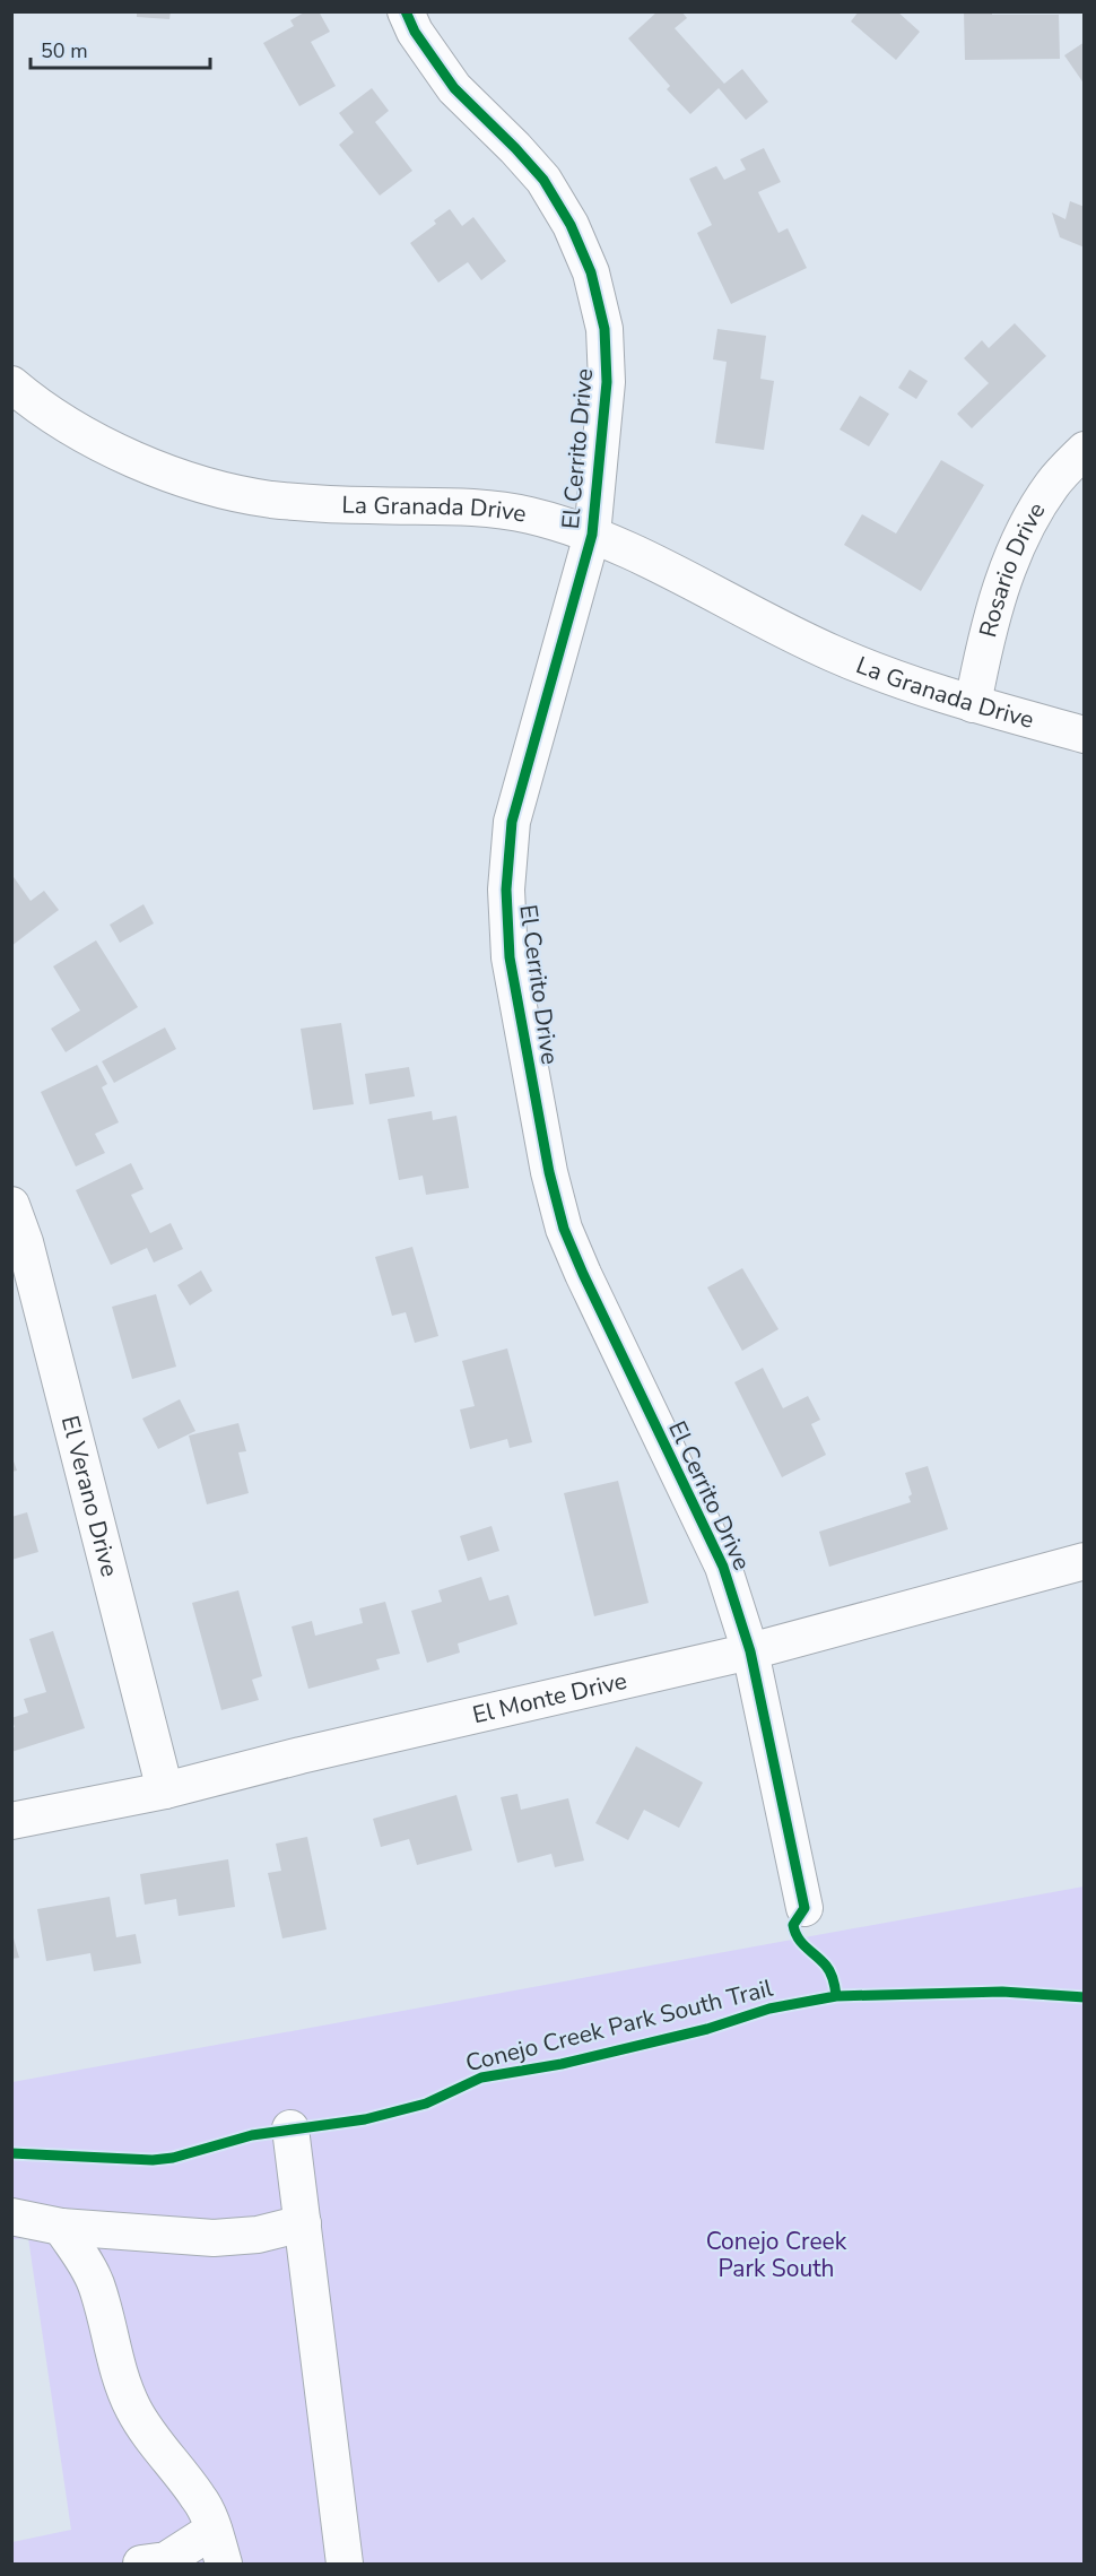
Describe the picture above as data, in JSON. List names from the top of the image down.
{
  "streets": {
    "street": [
      "El Cerrito Drive",
      "La Granada Drive",
      "Rosario Drive",
      "El Verano Drive",
      "El Monte Drive"
    ],
    "cycle path": ["Conejo Creek Park South Trail"]
  },
  "crossings": [
    ["El Cerrito Drive", "La Granada Drive"],
    ["El Cerrito Drive", "El Monte Drive"],
    ["La Granada Drive", "Rosario Drive"],
    ["El Verano Drive", "El Monte Drive"]
  ],
  "parks": ["Conejo Creek Park South"],
  "scale_bar": "50 m"
}
